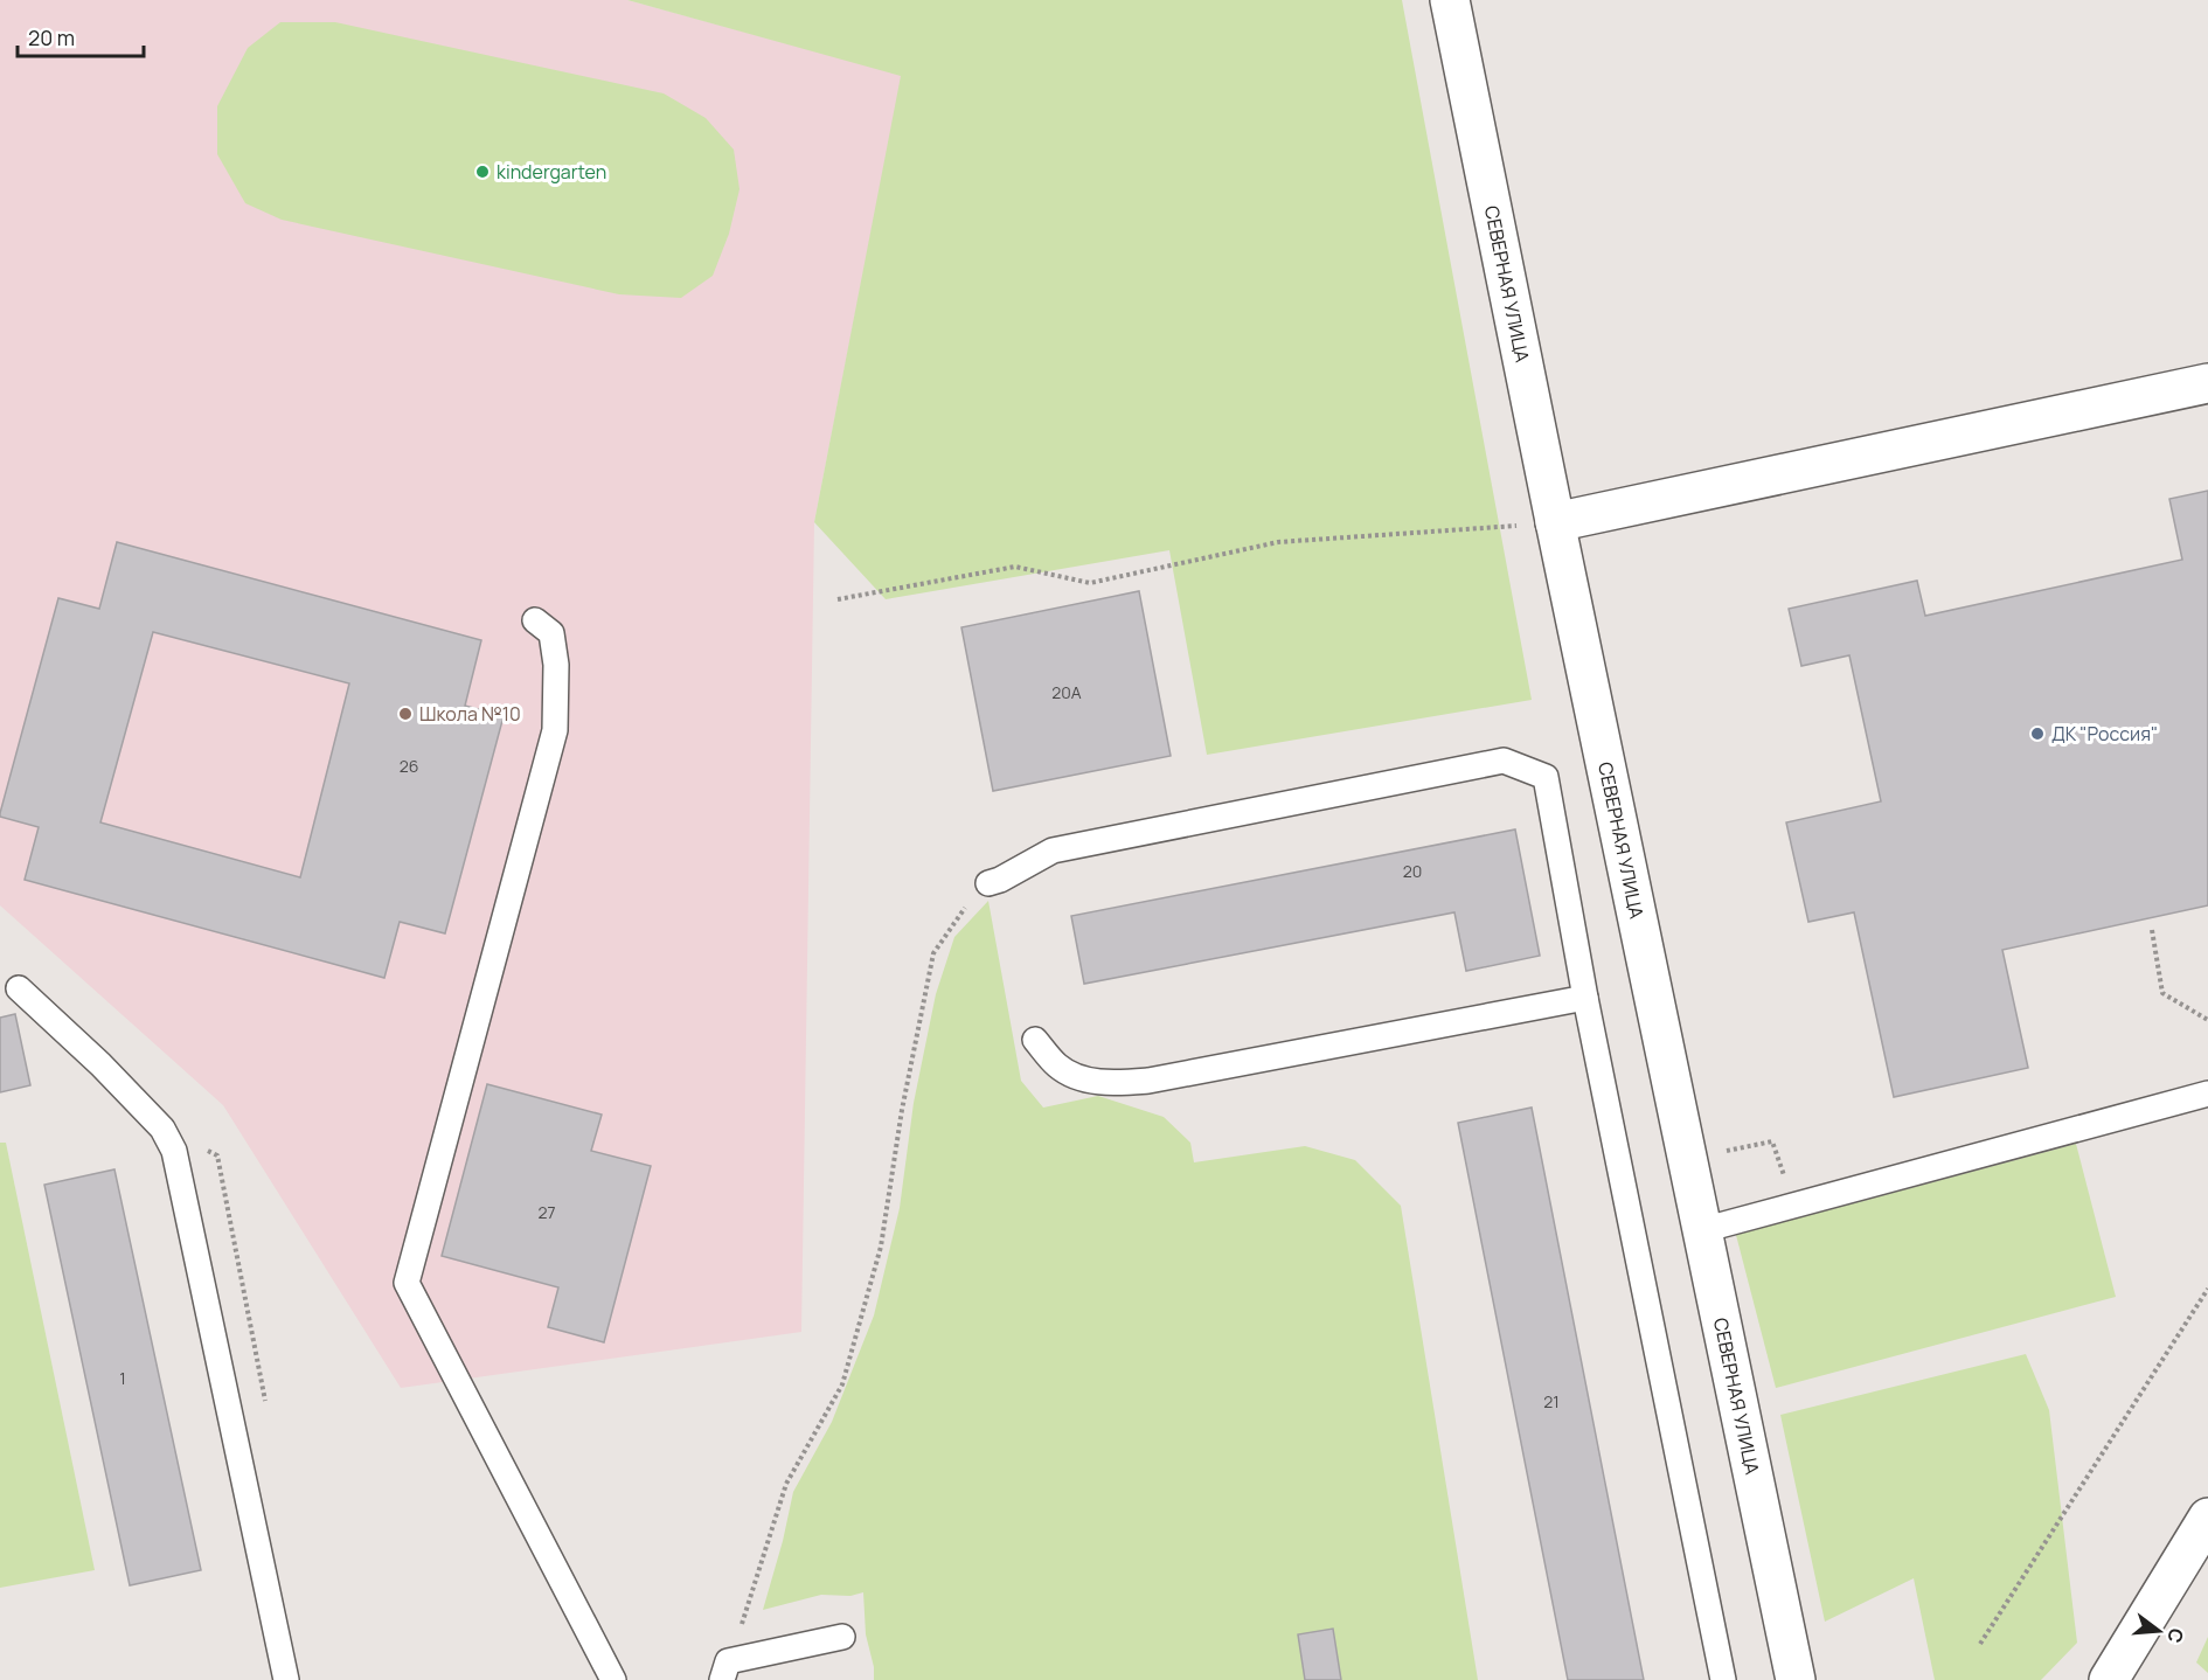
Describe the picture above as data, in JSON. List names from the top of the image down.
{
  "streets": {
    "street": ["СЕВЕРНАЯ УЛИЦА"]
  },
  "places": ["kindergarten", "Школа №10", "ДК \"Россия\""],
  "house_numbers": [
    "20А",
    "26",
    "20",
    "27",
    "1",
    "21"
  ],
  "scale_bar": "20 m",
  "north": "right"
}
